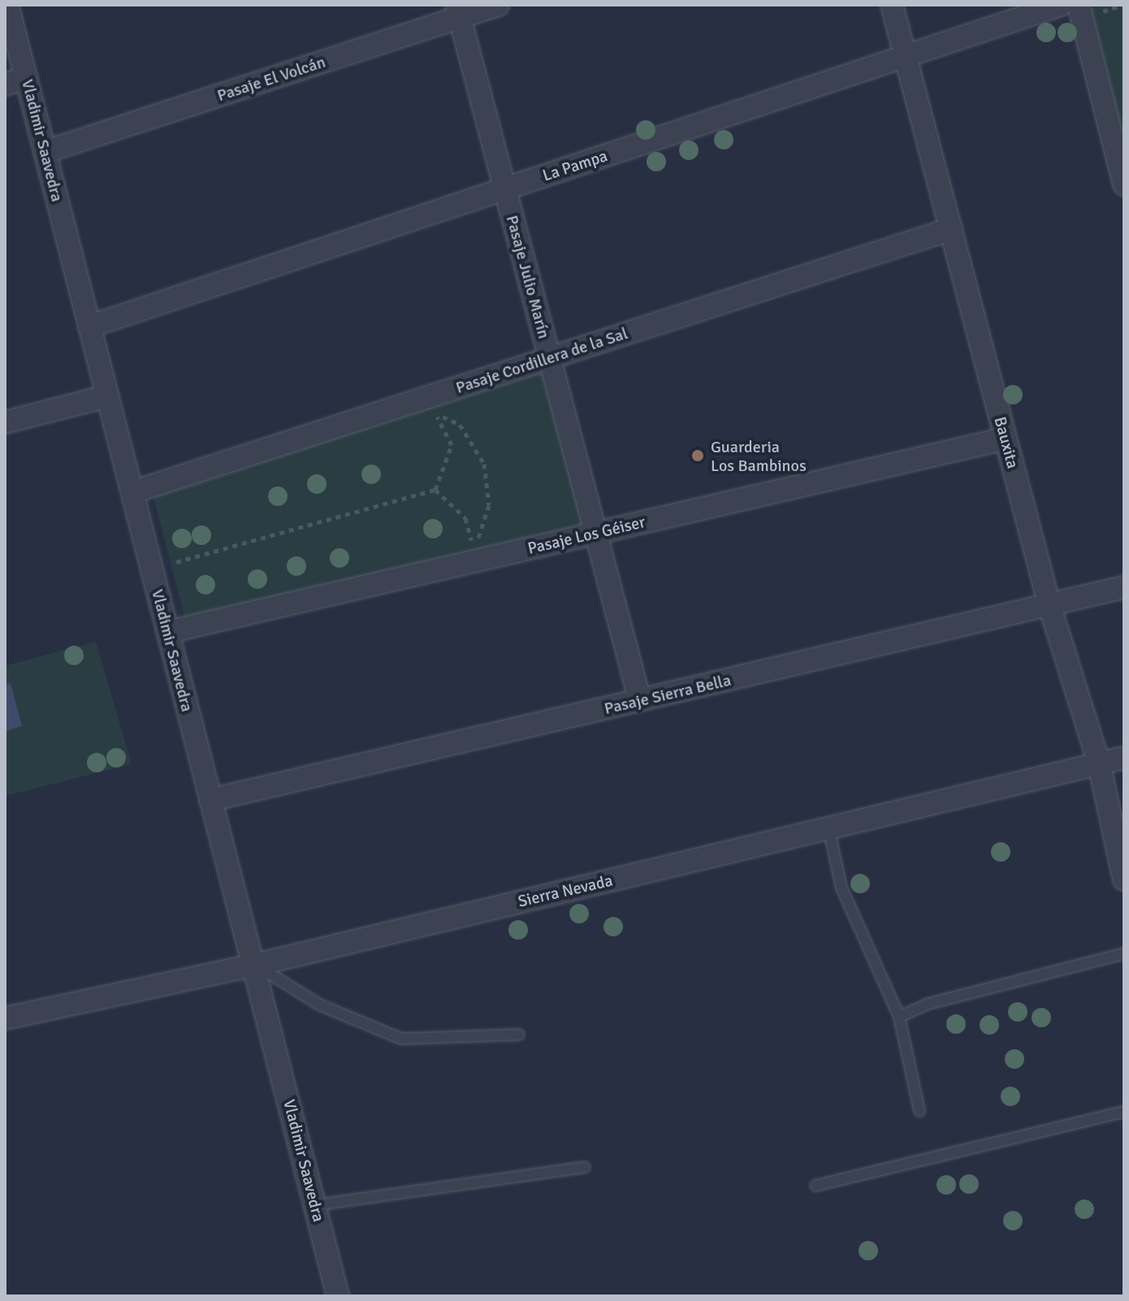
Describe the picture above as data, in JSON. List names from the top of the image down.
{
  "streets": {
    "street": [
      "Pasaje El Volcán",
      "Vladimir Saavedra",
      "La Pampa",
      "Pasaje Julio Marín",
      "Pasaje Cordillera de la Sal",
      "Bauxita",
      "Pasaje Los Géiser",
      "Pasaje Sierra Bella",
      "Sierra Nevada"
    ]
  },
  "crossings": [
    ["Pasaje El Volcán", "Vladimir Saavedra"],
    ["Pasaje El Volcán", "Pasaje Julio Marín"],
    ["Vladimir Saavedra", "La Pampa"],
    ["Vladimir Saavedra", "Pasaje Cordillera de la Sal"],
    ["Vladimir Saavedra", "Pasaje Los Géiser"],
    ["Vladimir Saavedra", "Pasaje Sierra Bella"],
    ["Vladimir Saavedra", "Sierra Nevada"],
    ["La Pampa", "Pasaje Julio Marín"],
    ["La Pampa", "Bauxita"],
    ["Pasaje Julio Marín", "Pasaje Cordillera de la Sal"],
    ["Pasaje Julio Marín", "Pasaje Los Géiser"],
    ["Pasaje Julio Marín", "Pasaje Sierra Bella"],
    ["Pasaje Cordillera de la Sal", "Bauxita"],
    ["Bauxita", "Pasaje Los Géiser"],
    ["Bauxita", "Pasaje Sierra Bella"],
    ["Bauxita", "Sierra Nevada"]
  ],
  "places": ["Guarderia Los Bambinos"]
}
